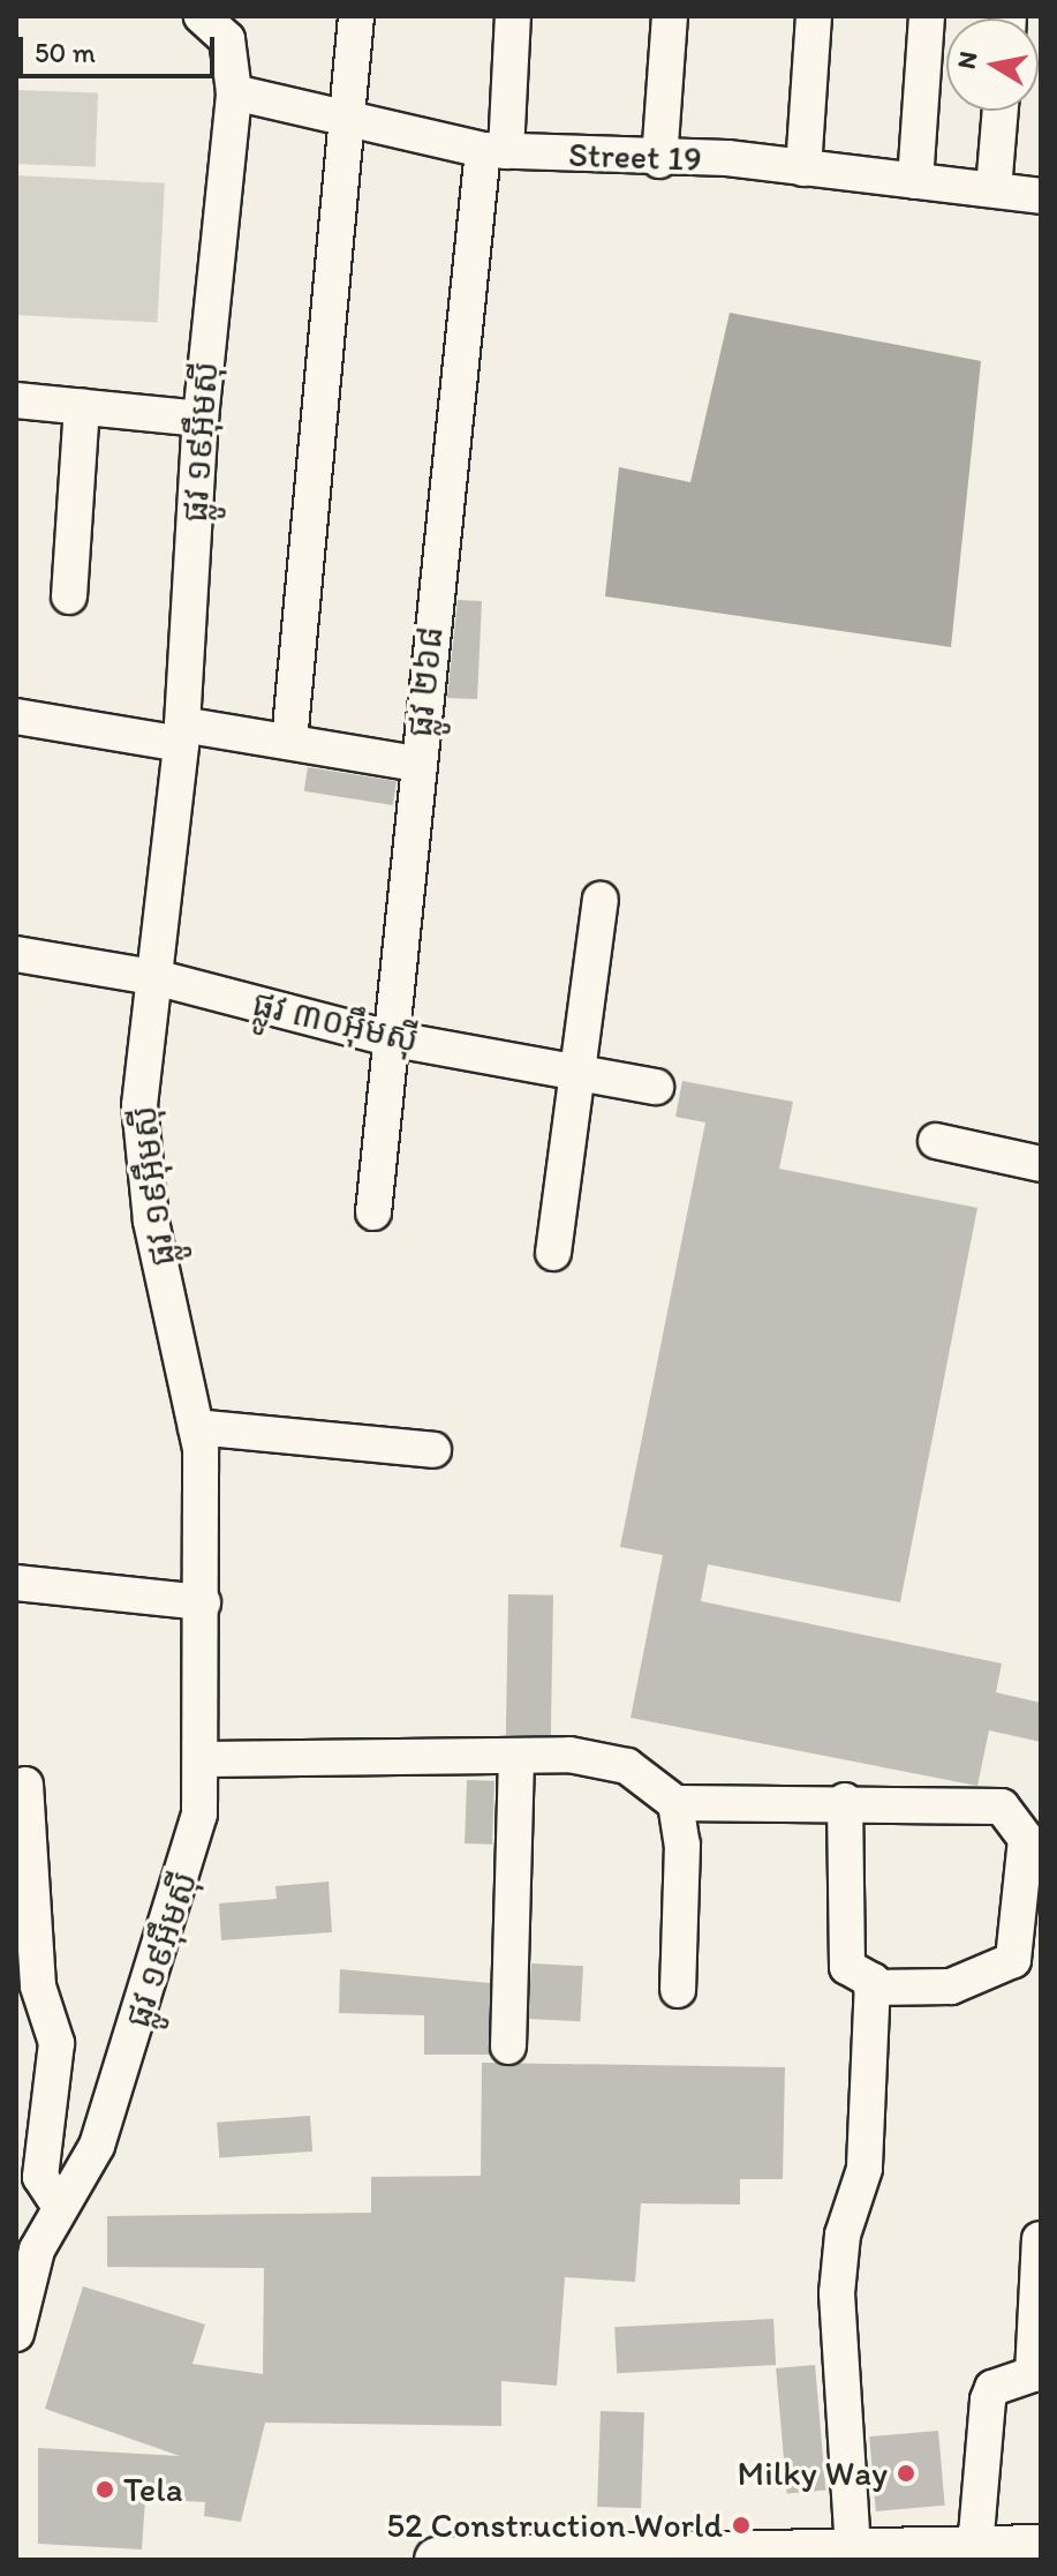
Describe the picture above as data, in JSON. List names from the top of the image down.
{
  "streets": {
    "street": [
      "Street 19",
      "ផ្លូវ ១៩អ៊ឹមស៊ី",
      "ផ្លូវ ២៦៨",
      "ផ្លូវ ៣០អ៊ឹមស៊ី"
    ]
  },
  "crossings": [
    ["Street 19", "ផ្លូវ ១៩អ៊ឹមស៊ី"],
    ["Street 19", "ផ្លូវ ២៦៨"],
    ["ផ្លូវ ១៩អ៊ឹមស៊ី", "ផ្លូវ ៣០អ៊ឹមស៊ី"],
    ["ផ្លូវ ២៦៨", "ផ្លូវ ៣០អ៊ឹមស៊ី"]
  ],
  "places": ["Milky Way", "Tela", "52 Construction World"],
  "scale_bar": "50 m",
  "north": "left"
}
